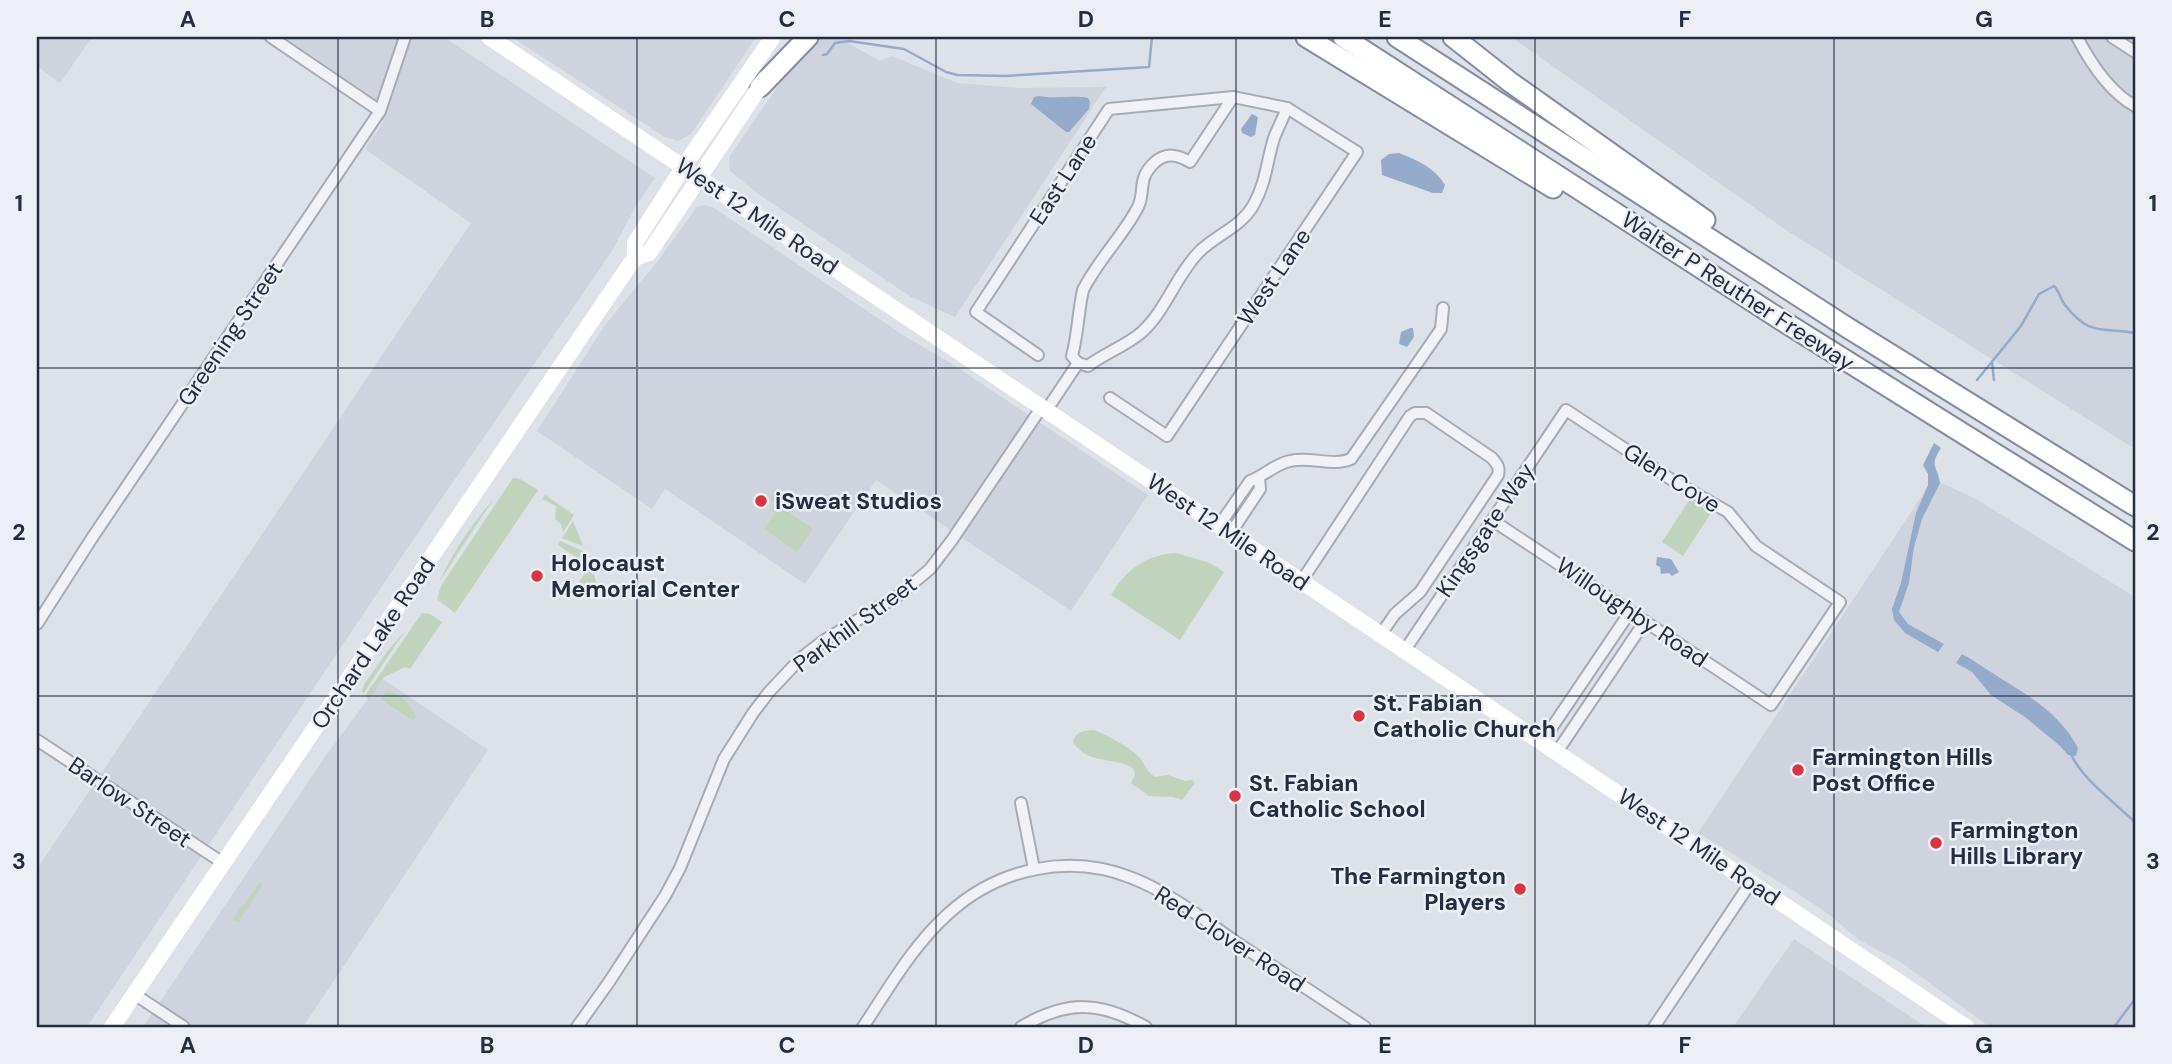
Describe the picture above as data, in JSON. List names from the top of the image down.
{
  "streets": {
    "highway": ["Walter P Reuther Freeway"],
    "main road": ["West 12 Mile Road", "Orchard Lake Road"],
    "street": [
      "East Lane",
      "West Lane",
      "Greening Street",
      "Glen Cove",
      "Kingsgate Way",
      "Willoughby Road",
      "Parkhill Street",
      "Barlow Street",
      "Red Clover Road"
    ]
  },
  "crossings": [
    ["East Lane", "West Lane"],
    ["West 12 Mile Road", "Kingsgate Way"],
    ["West 12 Mile Road", "Parkhill Street"],
    ["West 12 Mile Road", "Orchard Lake Road"],
    ["Glen Cove", "Kingsgate Way"],
    ["Glen Cove", "Willoughby Road"],
    ["Kingsgate Way", "Willoughby Road"],
    ["Orchard Lake Road", "Barlow Street"]
  ],
  "places": [
    "iSweat Studios",
    "Holocaust Memorial Center",
    "St. Fabian Catholic Church",
    "Farmington Hills Post Office",
    "St. Fabian Catholic School",
    "Farmington Hills Library",
    "The Farmington Players"
  ],
  "grid": {
    "columns": [
      "A",
      "B",
      "C",
      "D",
      "E",
      "F",
      "G"
    ],
    "rows": ["1", "2", "3"]
  }
}
